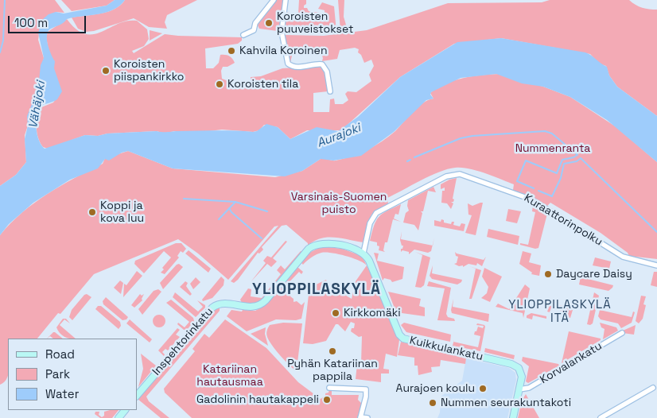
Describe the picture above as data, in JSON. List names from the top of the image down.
{
  "streets": {
    "street": [
      "Kuraattorinpolku",
      "Inspehtorinkatu",
      "Kuikkulankatu",
      "Korvalankatu"
    ]
  },
  "crossings": [
    ["Kuraattorinpolku", "Inspehtorinkatu"],
    ["Kuraattorinpolku", "Kuikkulankatu"],
    ["Inspehtorinkatu", "Kuikkulankatu"],
    ["Kuikkulankatu", "Korvalankatu"]
  ],
  "districts": ["YLIOPPILASKYLÄ", "YLIOPPILASKYLÄ ITÄ"],
  "water": ["Vähäjoki", "Aurajoki"],
  "parks": ["Nummenranta", "Varsinais-Suomen puisto", "Katariinan hautausmaa"],
  "places": [
    "Koroisten puuveistokset",
    "Kahvila Koroinen",
    "Koroisten piispankirkko",
    "Koroisten tila",
    "Koppi ja kova luu",
    "Daycare Daisy",
    "Kirkkomäki",
    "Pyhän Katariinan pappila",
    "Aurajoen koulu",
    "Gadolinin hautakappeli",
    "Nummen seurakuntakoti"
  ],
  "legend": ["Road", "Park", "Water"],
  "scale_bar": "100 m"
}
